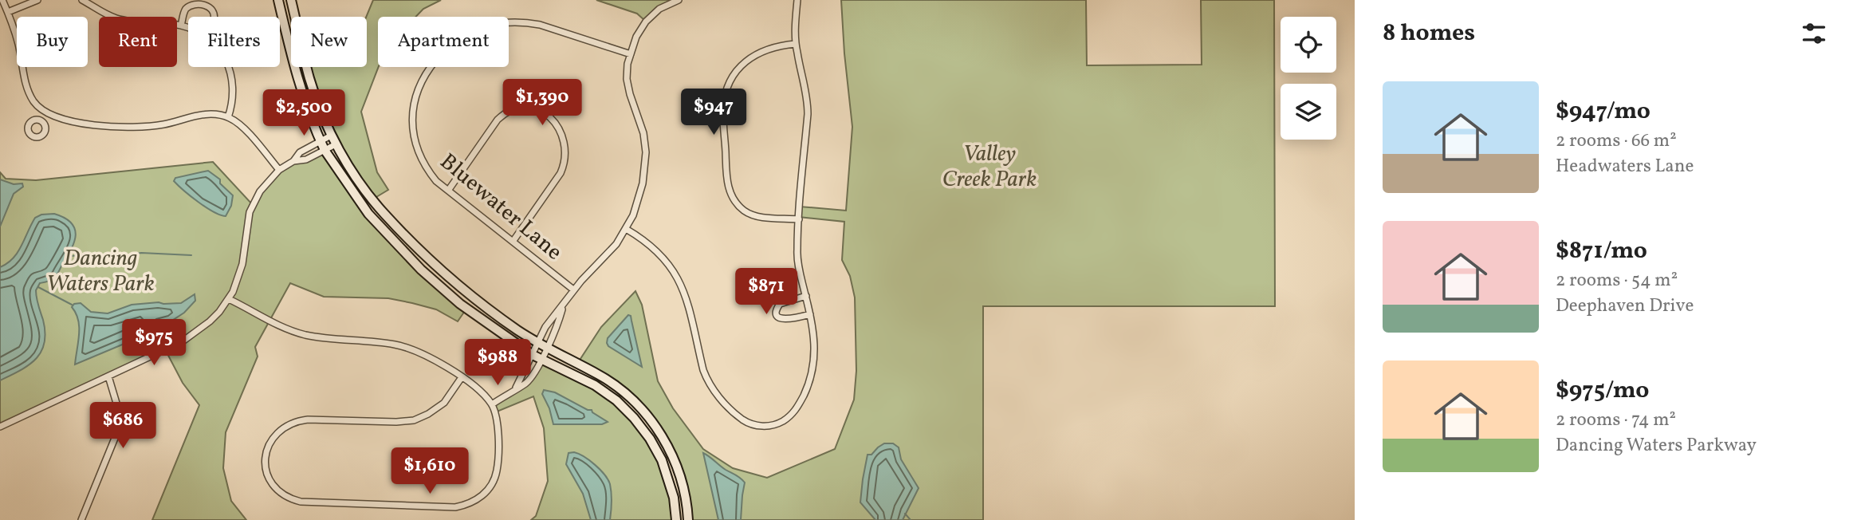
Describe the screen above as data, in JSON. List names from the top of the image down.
{
  "streets": {
    "street": ["Bluewater Lane"]
  },
  "parks": ["Valley Creek Park", "Dancing Waters Park"],
  "page": {
    "heading": "8 homes",
    "chip": [
      "Buy",
      "Rent",
      "Filters",
      "New",
      "Apartment"
    ],
    "list": [
      {
        "name": "$947/mo",
        "note": "2 rooms · 66 m² · Headwaters Lane"
      },
      {
        "name": "$871/mo",
        "note": "2 rooms · 54 m² · Deephaven Drive"
      },
      {
        "name": "$975/mo",
        "note": "2 rooms · 74 m² · Dancing Waters Parkway"
      }
    ],
    "price": [
      "$1,390",
      "$947",
      "$2,500",
      "$871",
      "$975",
      "$988",
      "$686",
      "$1,610"
    ]
  }
}
